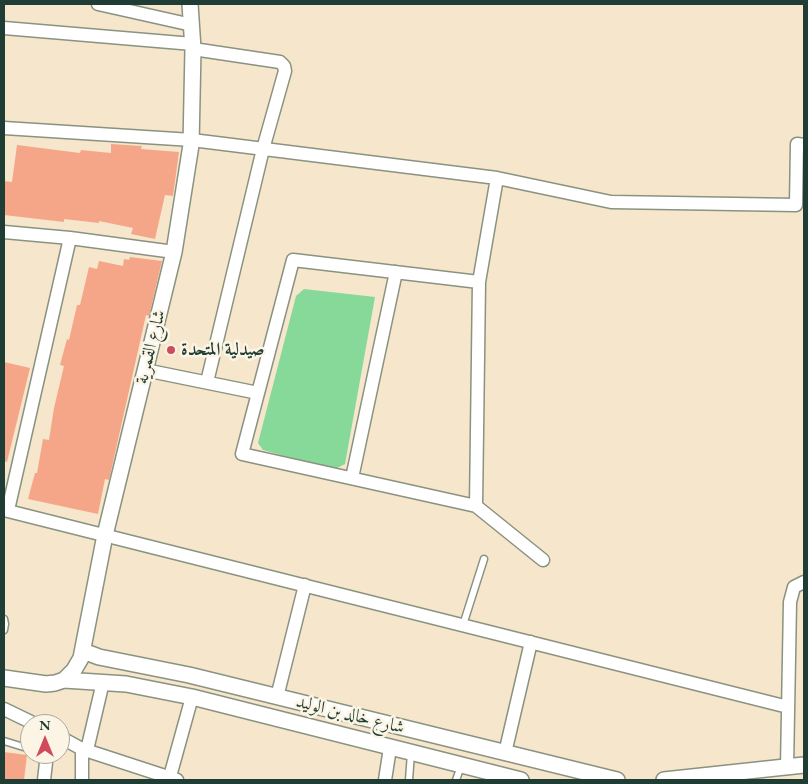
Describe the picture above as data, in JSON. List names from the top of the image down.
{
  "streets": {
    "street": ["شارع القمرية", "شارع خالد بن الوليد"]
  },
  "crossings": [
    ["شارع القمرية", "شارع خالد بن الوليد"]
  ],
  "places": ["صيدلية المتحدة"],
  "north": "top"
}
